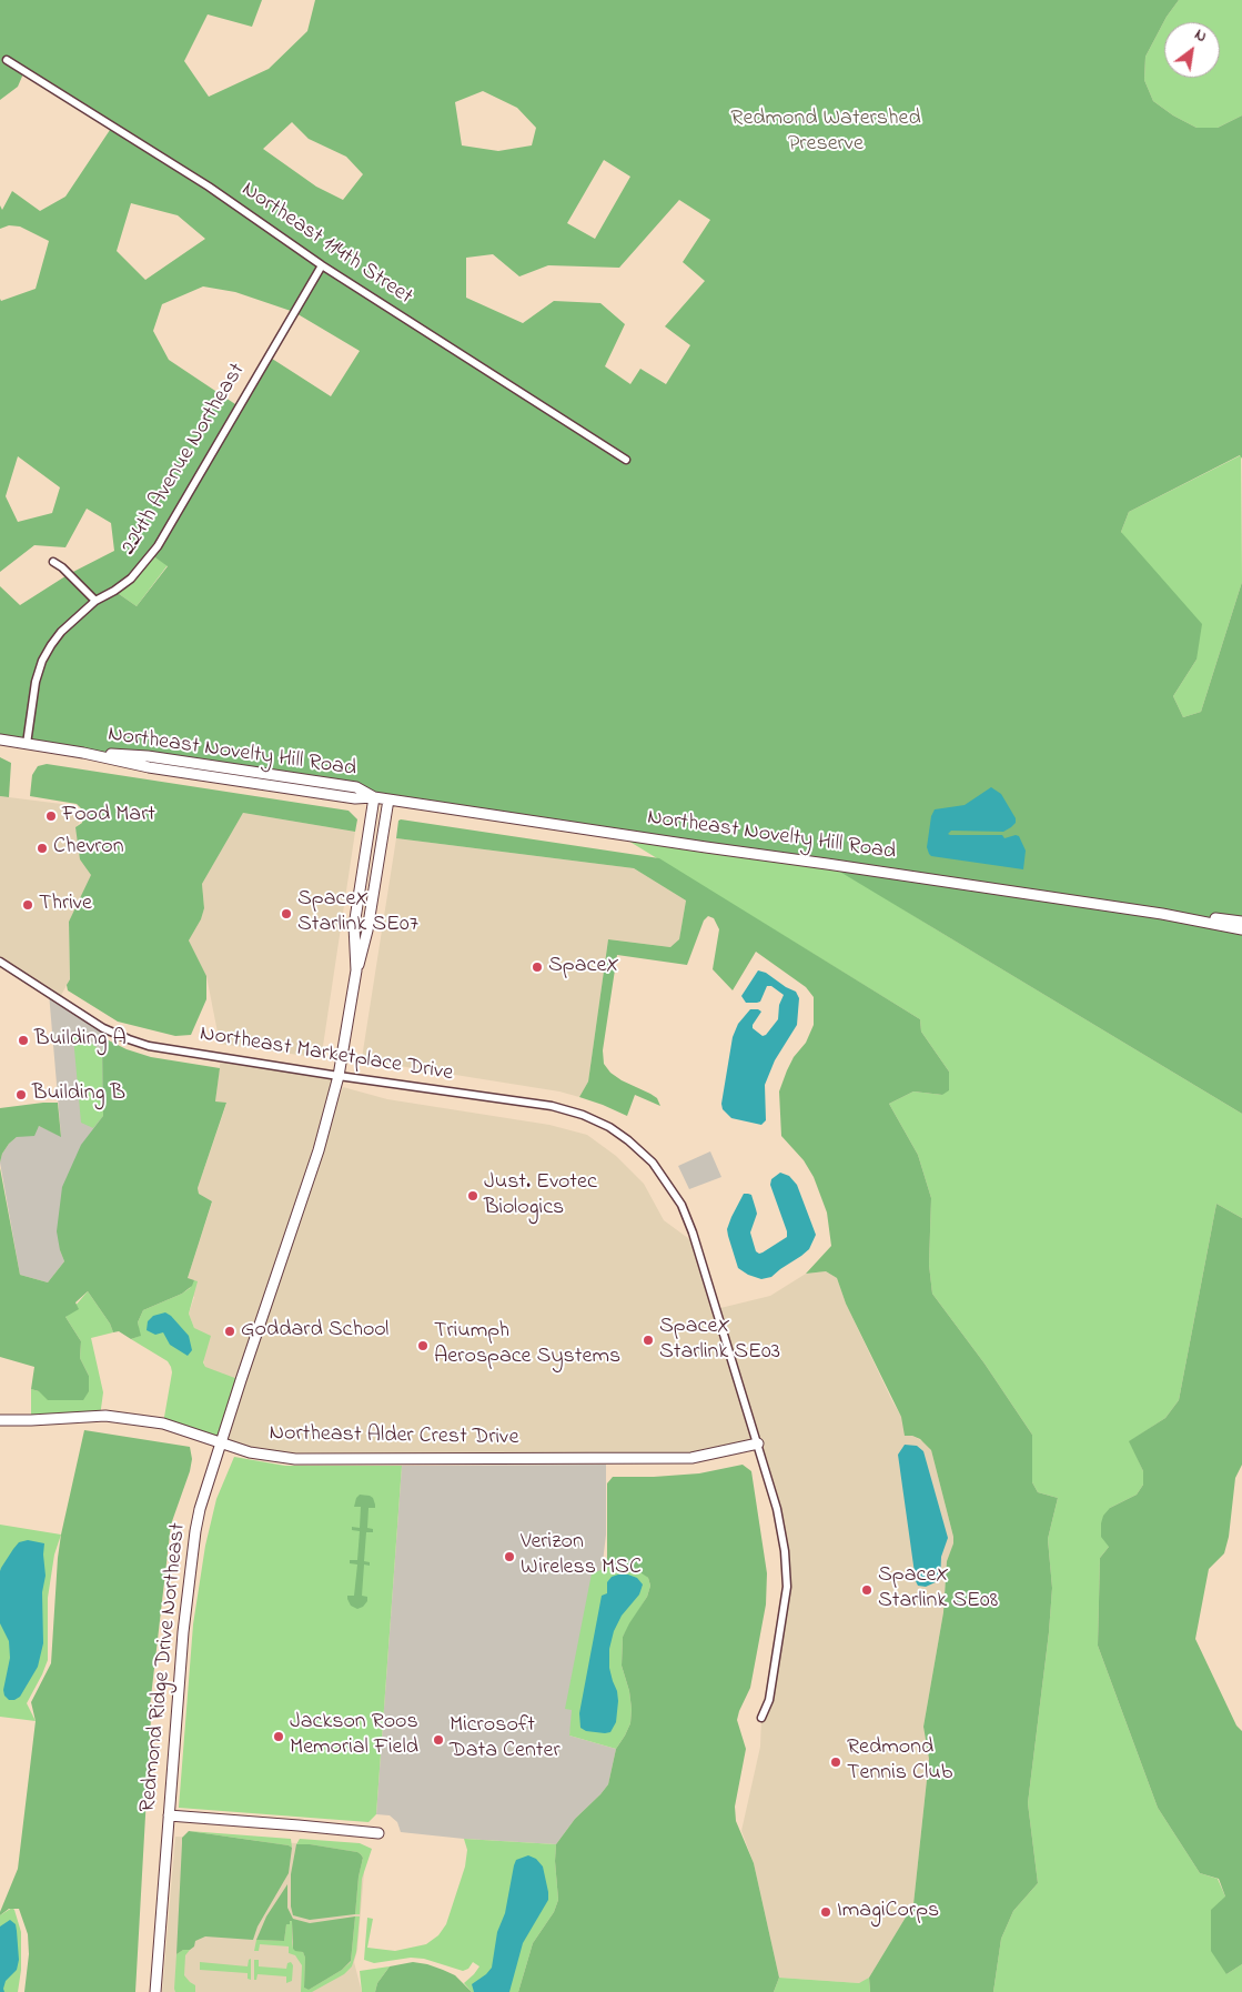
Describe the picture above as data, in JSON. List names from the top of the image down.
{
  "streets": {
    "street": [
      "Northeast 114th Street",
      "224th Avenue Northeast",
      "Northeast Novelty Hill Road",
      "Northeast Marketplace Drive",
      "Northeast Alder Crest Drive",
      "Redmond Ridge Drive Northeast"
    ]
  },
  "crossings": [
    ["Northeast 114th Street", "224th Avenue Northeast"],
    ["224th Avenue Northeast", "Northeast Novelty Hill Road"],
    ["Northeast Novelty Hill Road", "Redmond Ridge Drive Northeast"],
    ["Northeast Marketplace Drive", "Northeast Alder Crest Drive"],
    ["Northeast Marketplace Drive", "Redmond Ridge Drive Northeast"],
    ["Northeast Alder Crest Drive", "Redmond Ridge Drive Northeast"]
  ],
  "parks": ["Redmond Watershed Preserve"],
  "places": [
    "Food Mart",
    "Chevron",
    "Thrive",
    "SpaceX Starlink SE07",
    "SpaceX",
    "Building A",
    "Building B",
    "Just. Evotec Biologics",
    "Goddard School",
    "SpaceX Starlink SE03",
    "Triumph Aerospace Systems",
    "Verizon Wireless MSC",
    "SpaceX Starlink SE08",
    "Jackson Roos Memorial Field",
    "Microsoft Data Center",
    "Redmond Tennis Club",
    "ImagiCorps"
  ],
  "north": "top right"
}
